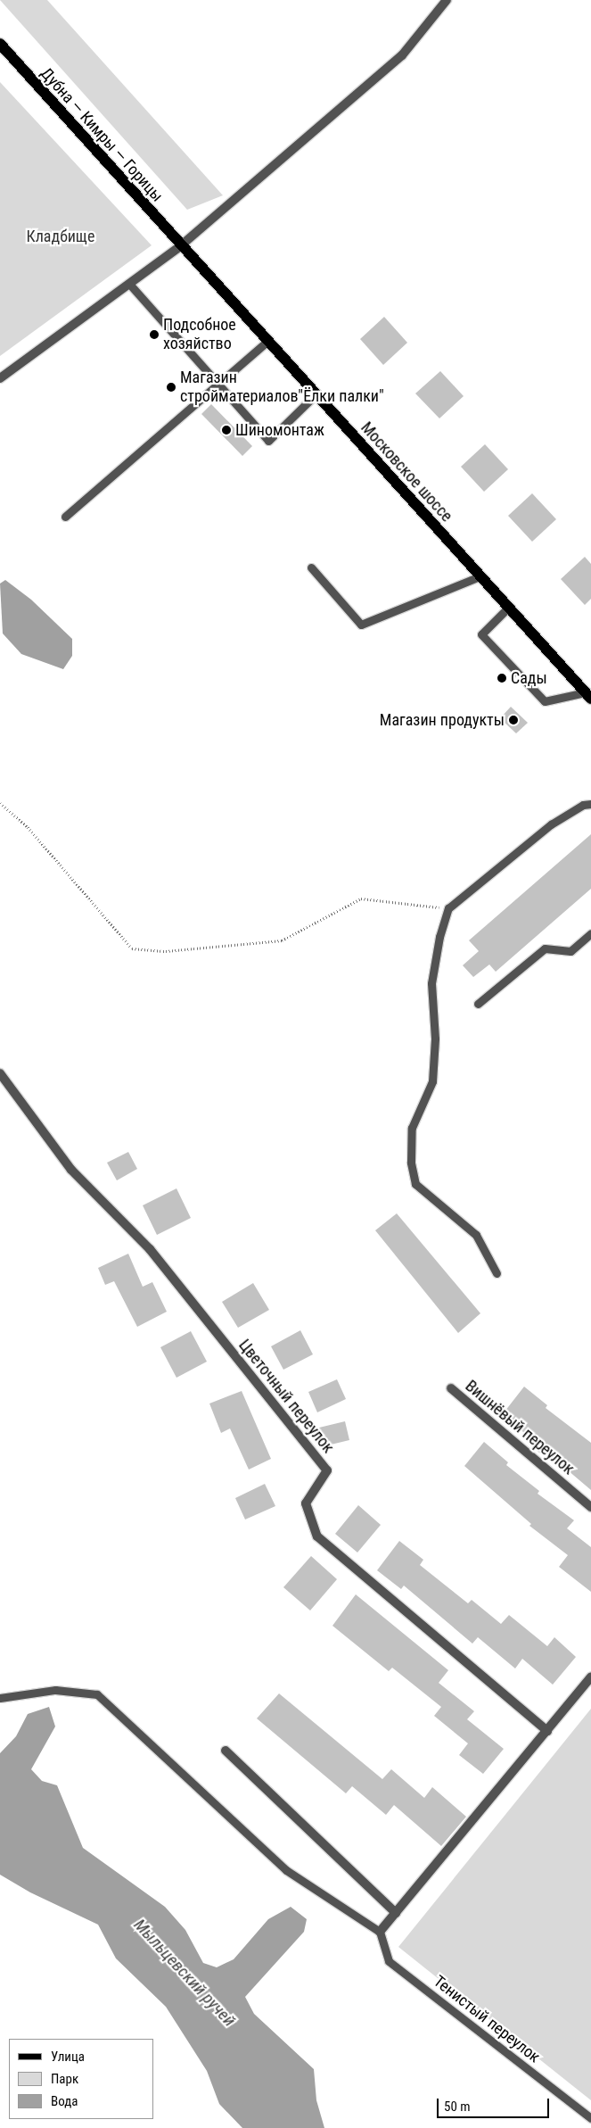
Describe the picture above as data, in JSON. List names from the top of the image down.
{
  "streets": {
    "main road": ["Дубна — Кимры — Горицы", "Московское шоссе"],
    "street": ["Цветочный переулок", "Вишнёвый переулок"],
    "lane": ["Тенистый переулок"]
  },
  "crossings": [
    ["Дубна — Кимры — Горицы", "Московское шоссе"]
  ],
  "water": ["Мыльцевский ручей"],
  "parks": ["Кладбище"],
  "places": [
    "Подсобное хозяйство",
    "Магазин стройматериалов\"Ёлки палки\"",
    "Шиномонтаж",
    "Сады",
    "Магазин продукты"
  ],
  "legend": ["Улица", "Парк", "Вода"],
  "scale_bar": "50 m"
}
